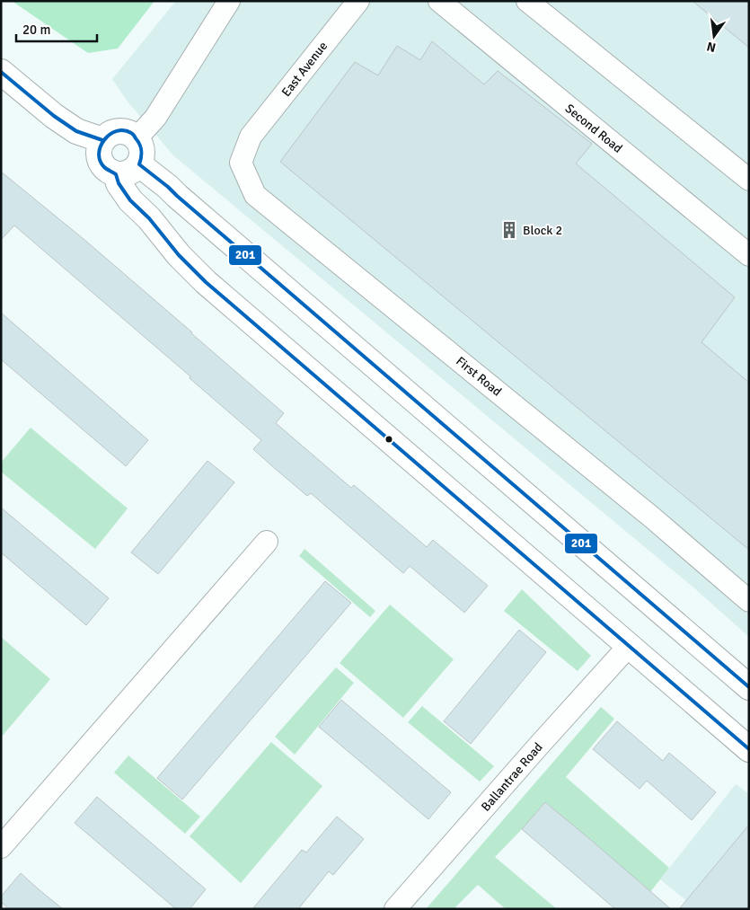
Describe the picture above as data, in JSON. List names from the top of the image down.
{
  "streets": {
    "street": [
      "East Avenue",
      "Second Road",
      "First Road",
      "Ballantrae Road"
    ]
  },
  "crossings": [
    ["East Avenue", "First Road"]
  ],
  "places": {
    "building": ["Block 2"]
  },
  "lines": ["transit line 201"],
  "scale_bar": "20 m",
  "north": "bottom"
}
